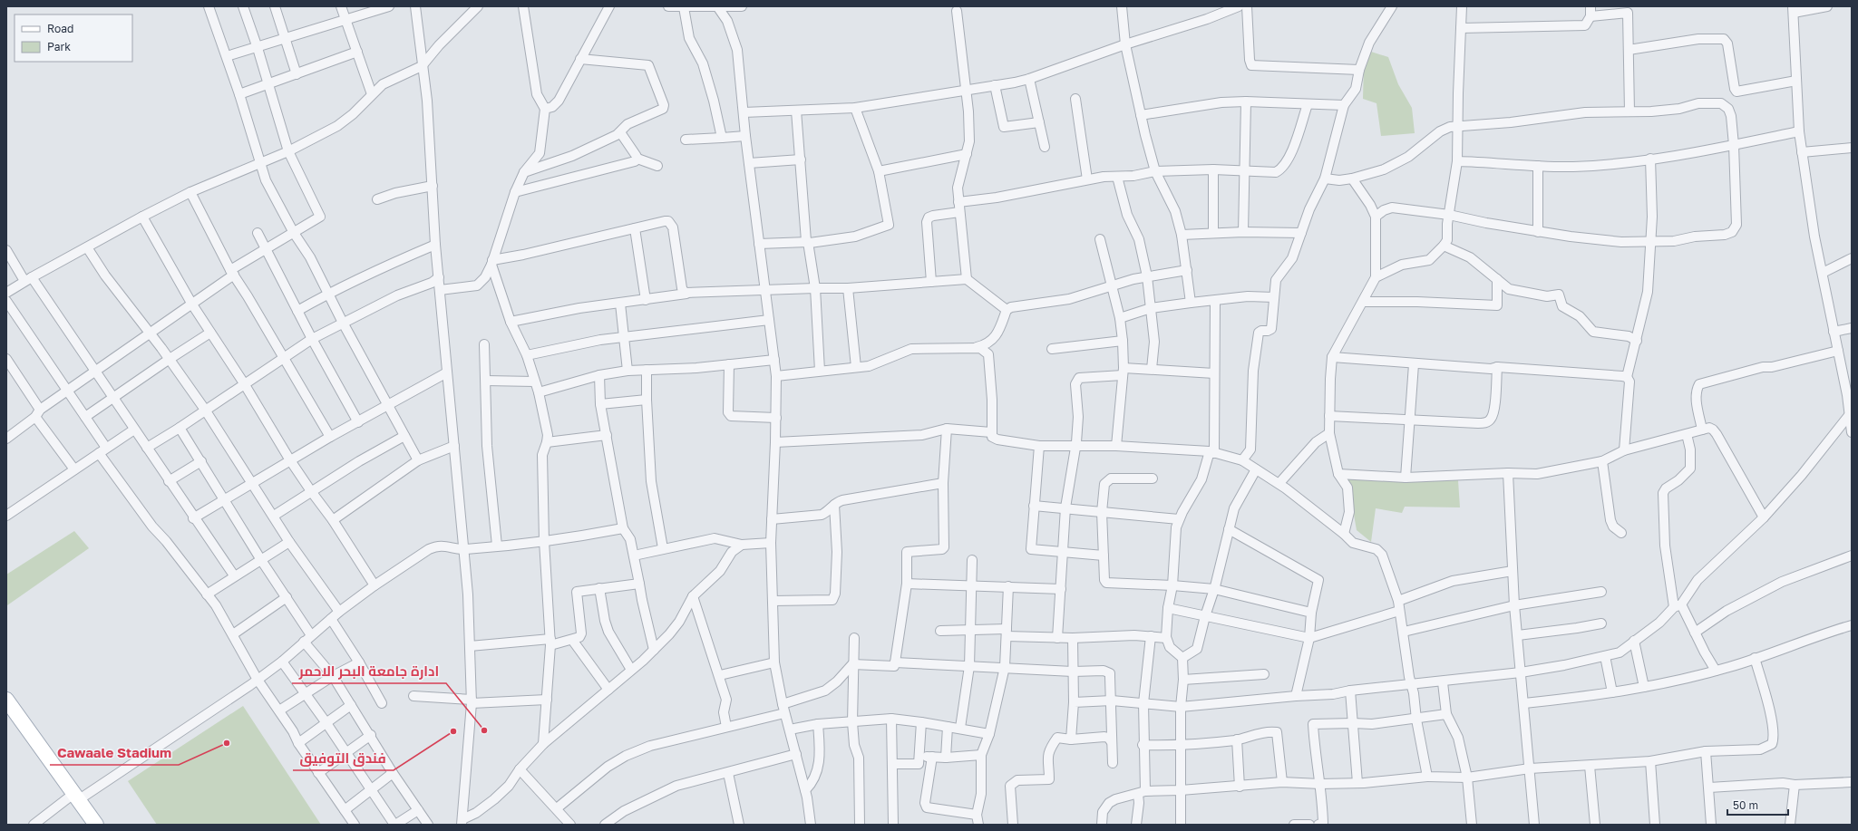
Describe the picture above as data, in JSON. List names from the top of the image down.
{
  "places": ["ادارة جامعة البحر الاحمر", "فندق التوفيق", "Cawaale Stadium"],
  "legend": ["Road", "Park"],
  "scale_bar": "50 m"
}
